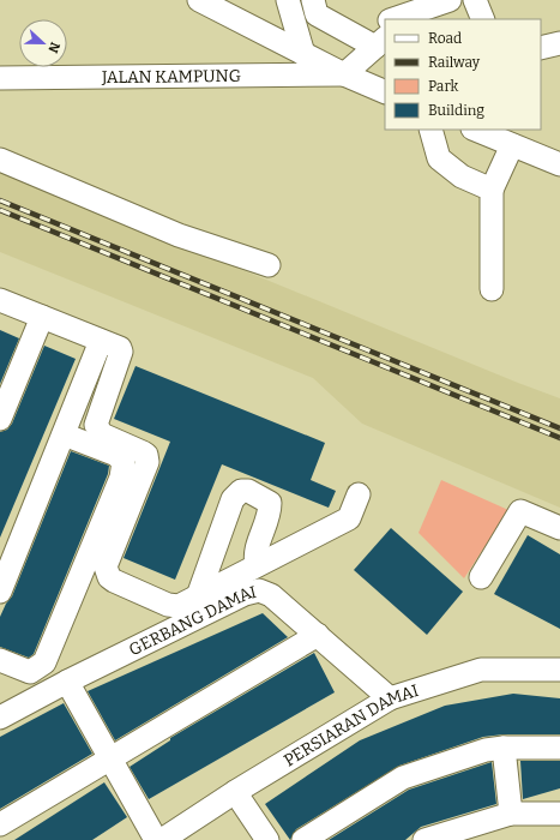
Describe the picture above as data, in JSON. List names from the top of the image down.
{
  "streets": {
    "street": ["JALAN KAMPUNG", "GERBANG DAMAI", "PERSIARAN DAMAI"]
  },
  "crossings": [
    ["GERBANG DAMAI", "PERSIARAN DAMAI"]
  ],
  "legend": [
    "Road",
    "Railway",
    "Park",
    "Building"
  ],
  "north": "right"
}
